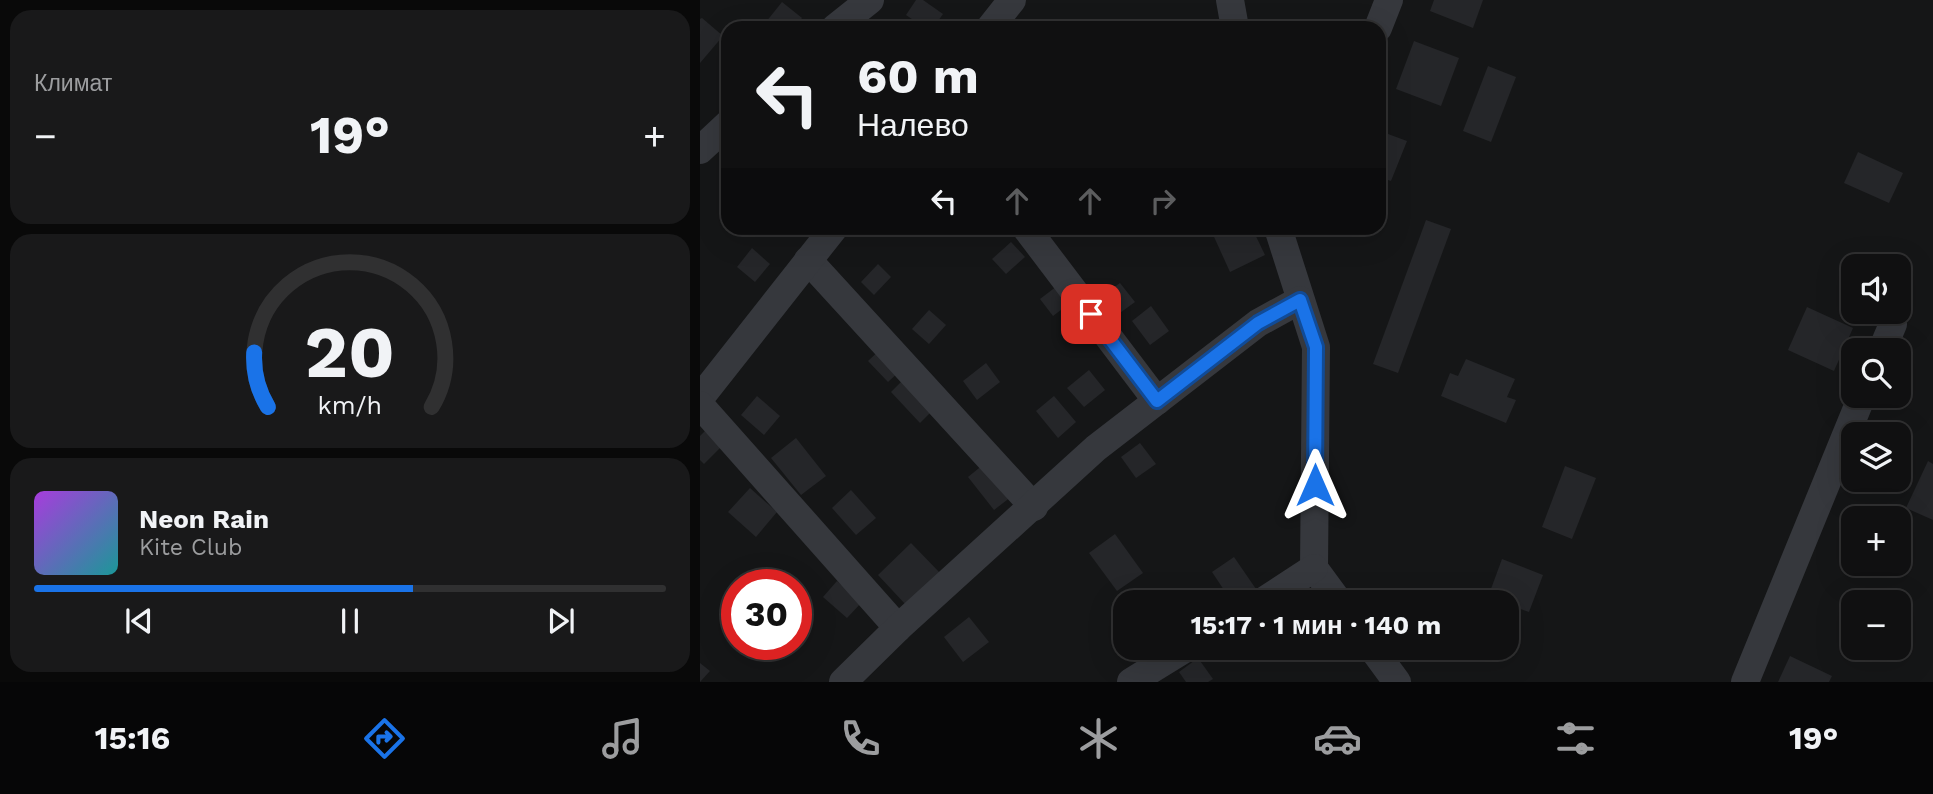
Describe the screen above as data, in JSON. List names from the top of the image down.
{
  "page": {
    "tile": "Климат",
    "turn": ["60 m", "Налево"],
    "heat": ["−", "19°", "+"],
    "map_buttons": ["+", "−"],
    "song": ["Neon Rain", "Kite Club"],
    "limit": "30",
    "trip": "15:17 · 1 мин · 140 m",
    "tabs": ["15:16", "19°"],
    "gauge": ["20", "km/h"]
  }
}
